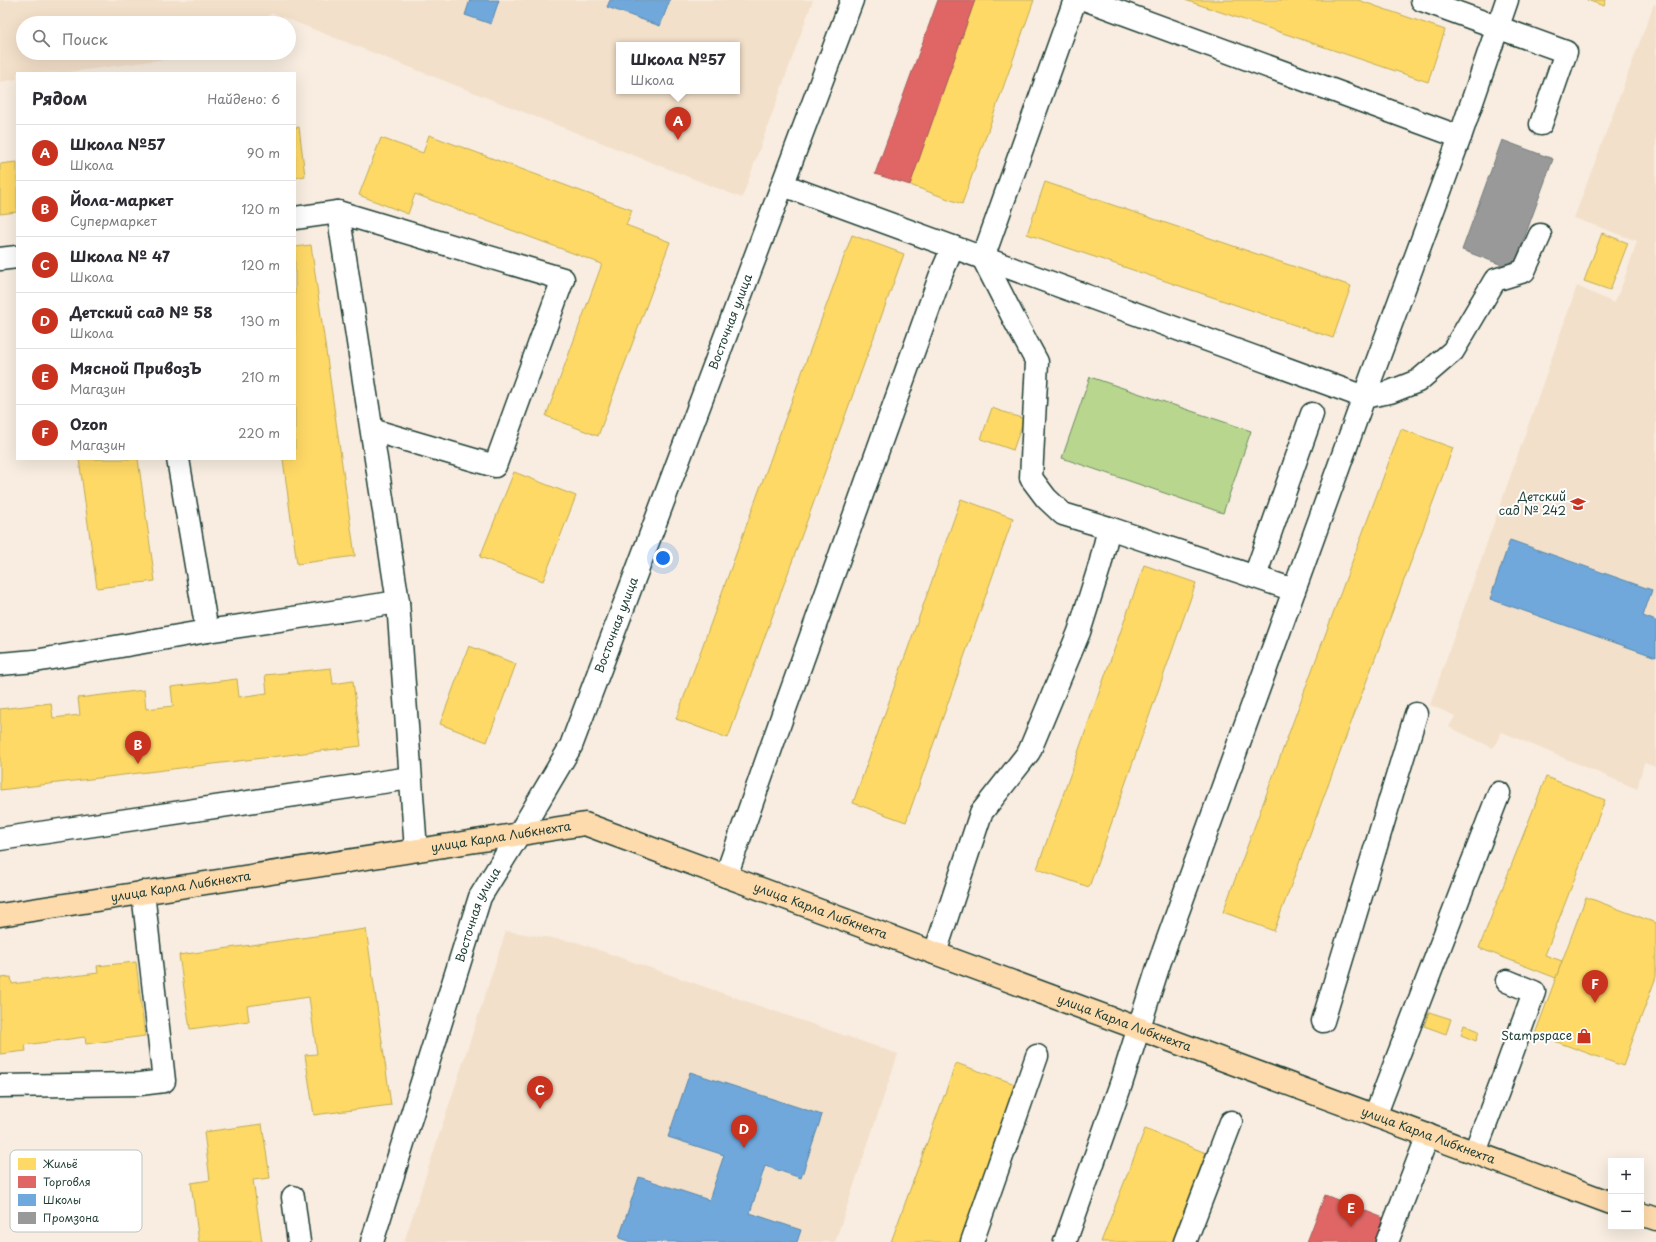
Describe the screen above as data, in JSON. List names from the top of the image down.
{
  "streets": {
    "main road": ["улица Карла Либкнехта"],
    "street": ["Восточная улица"]
  },
  "crossings": [
    ["Восточная улица", "улица Карла Либкнехта"]
  ],
  "places": {
    "school or university": ["Детский сад № 242"],
    "shop": ["Stampspace"]
  },
  "legend": [
    "Жильё",
    "Торговля",
    "Школы",
    "Промзона"
  ],
  "page": {
    "search": "Поиск",
    "popup": ["Школа №57", "Школа"],
    "heading": ["Рядом", "Найдено: 6"],
    "pins": [
      "A",
      "B",
      "F",
      "C",
      "D",
      "E"
    ],
    "list": [
      {
        "mark": "A",
        "name": "Школа №57",
        "note": "Школа",
        "value": "90 m"
      },
      {
        "mark": "B",
        "name": "Йола-маркет",
        "note": "Супермаркет",
        "value": "120 m"
      },
      {
        "mark": "C",
        "name": "Школа № 47",
        "note": "Школа",
        "value": "120 m"
      },
      {
        "mark": "D",
        "name": "Детский сад № 58",
        "note": "Школа",
        "value": "130 m"
      },
      {
        "mark": "E",
        "name": "Мясной ПривозЪ",
        "note": "Магазин",
        "value": "210 m"
      },
      {
        "mark": "F",
        "name": "Ozon",
        "note": "Магазин",
        "value": "220 m"
      }
    ],
    "map_buttons": ["+", "−"]
  }
}
